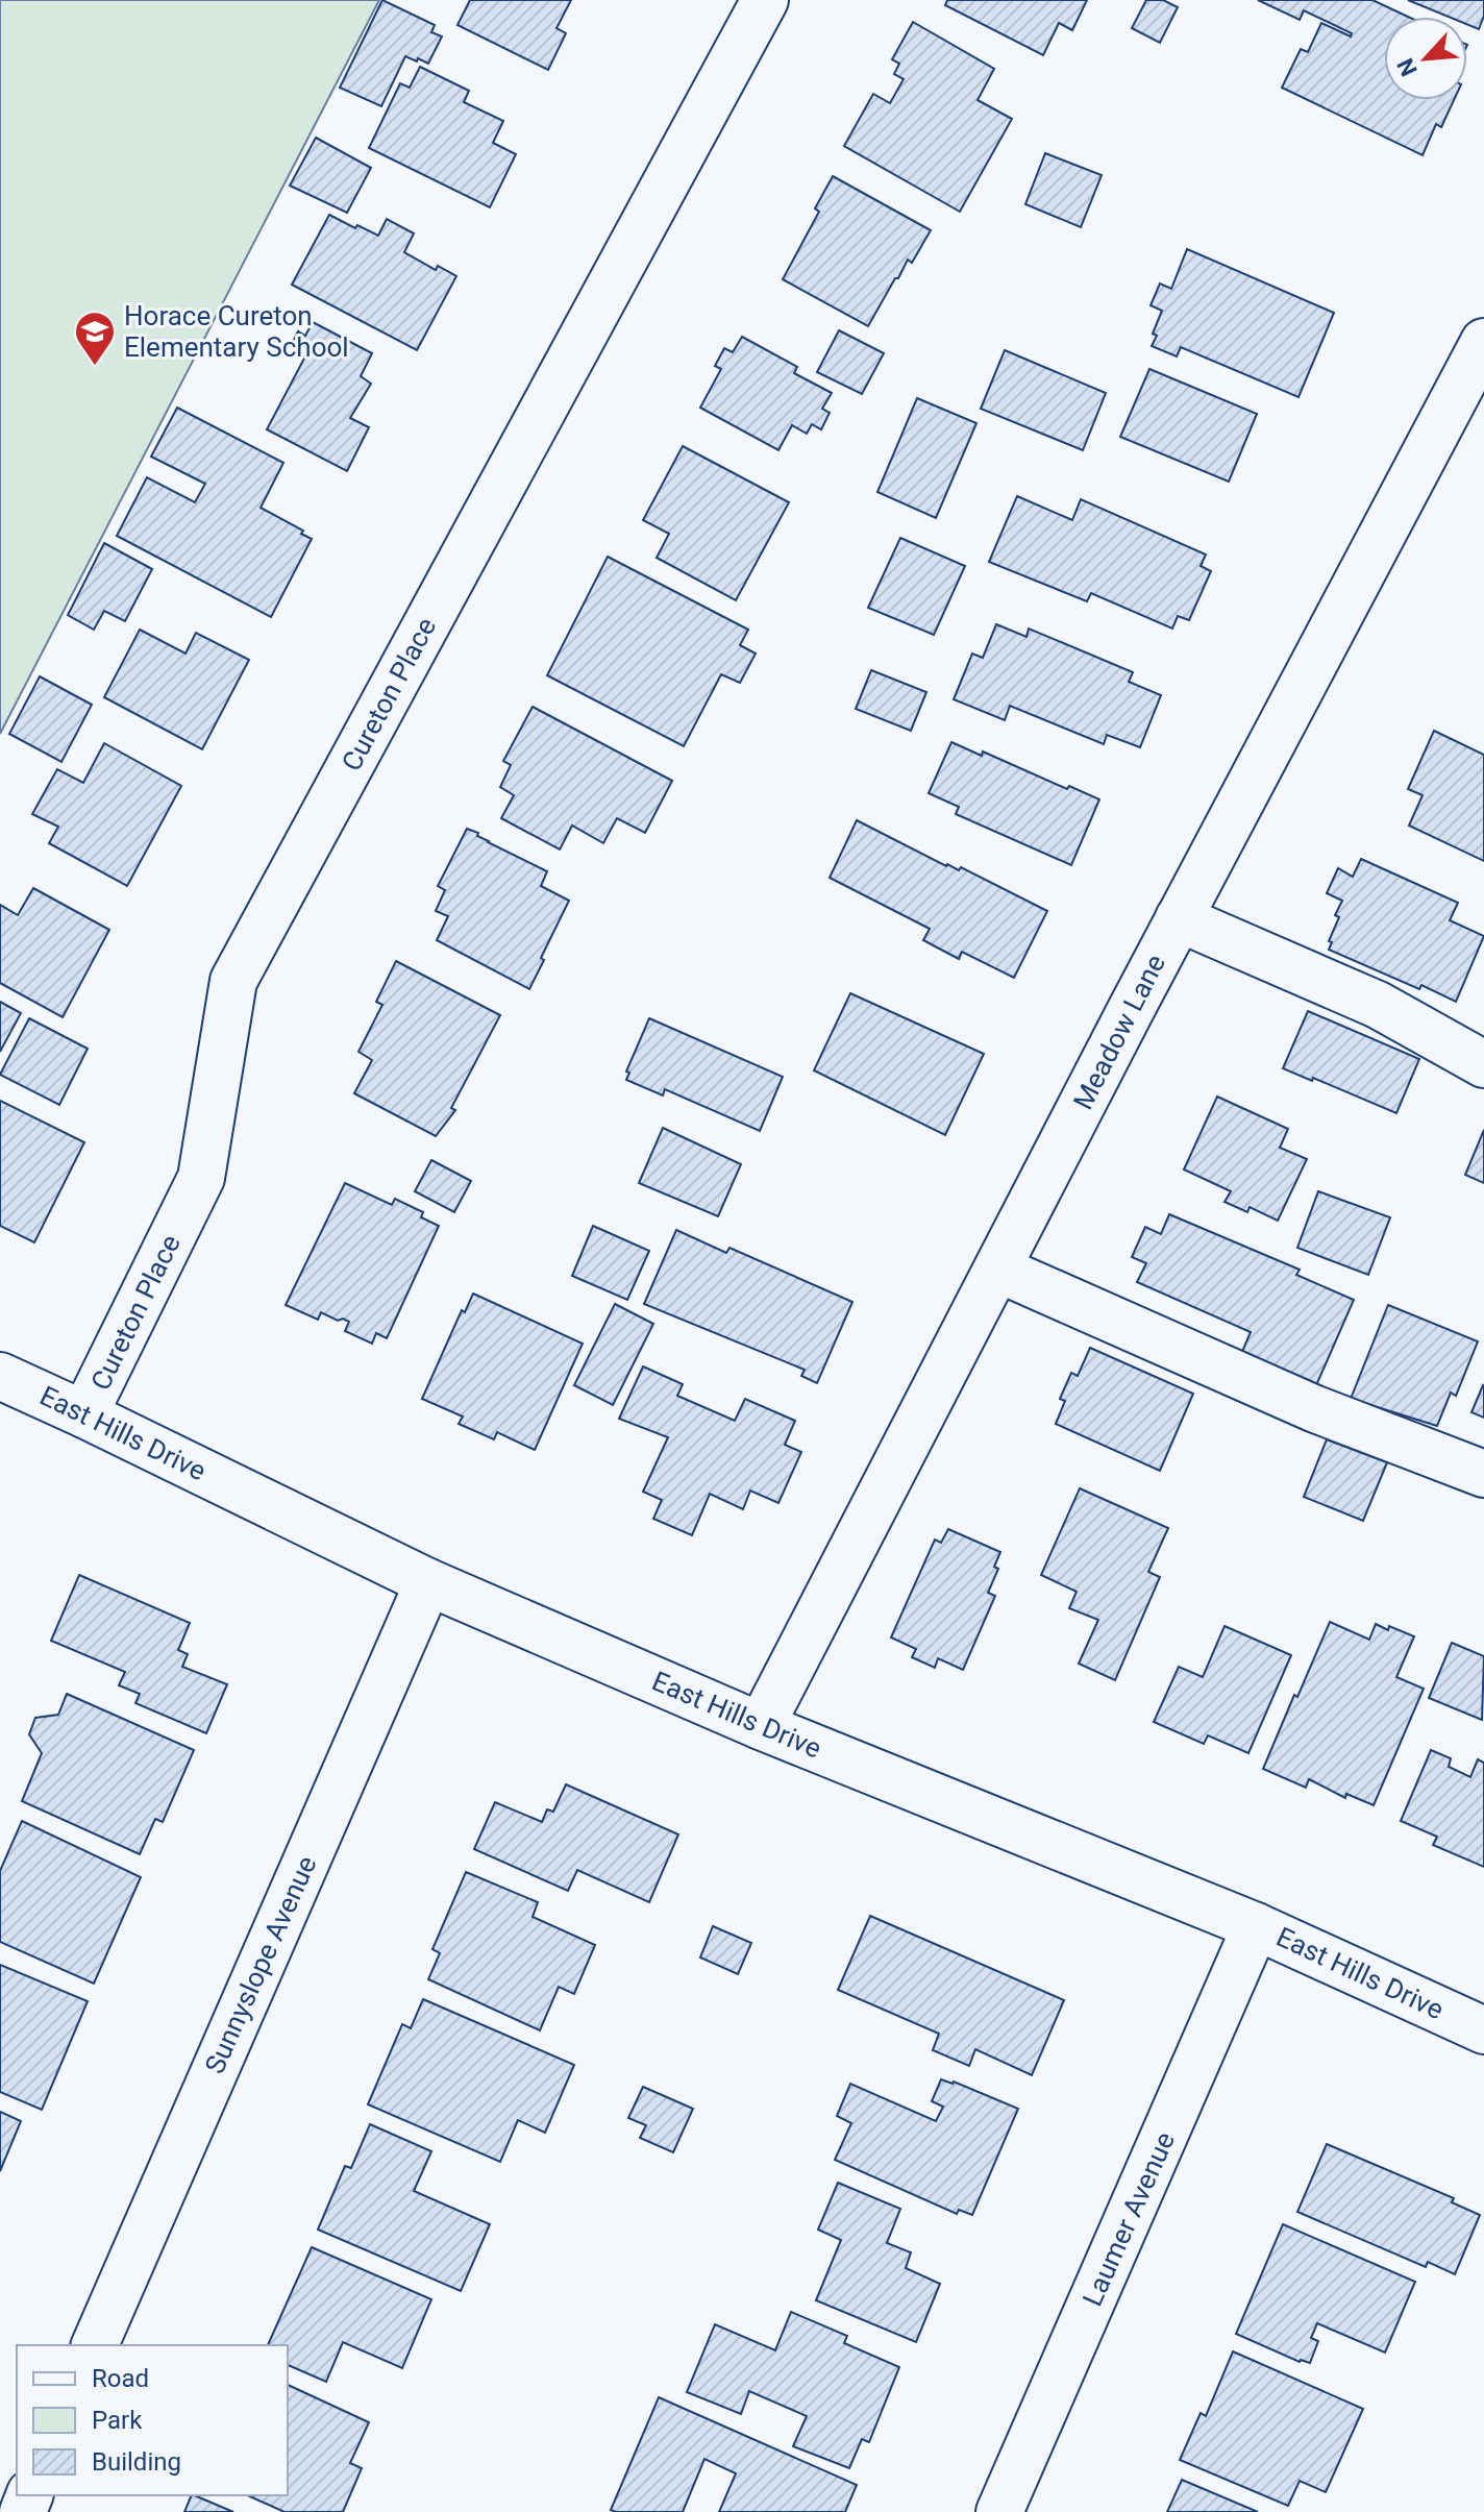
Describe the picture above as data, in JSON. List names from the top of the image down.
{
  "streets": {
    "street": [
      "Cureton Place",
      "Meadow Lane",
      "East Hills Drive",
      "Sunnyslope Avenue",
      "Laumer Avenue"
    ]
  },
  "crossings": [
    ["Cureton Place", "East Hills Drive"],
    ["Meadow Lane", "East Hills Drive"],
    ["East Hills Drive", "Sunnyslope Avenue"],
    ["East Hills Drive", "Laumer Avenue"]
  ],
  "places": {
    "school or university": ["Horace Cureton Elementary School"]
  },
  "legend": ["Road", "Park", "Building"],
  "north": "bottom left"
}
